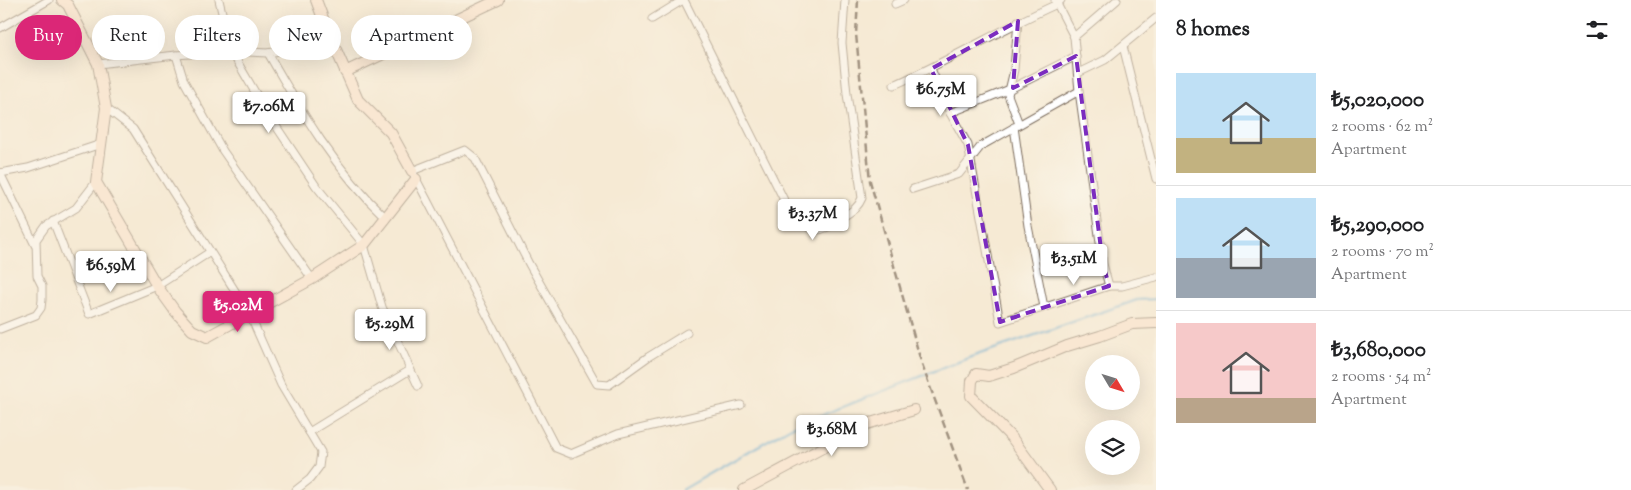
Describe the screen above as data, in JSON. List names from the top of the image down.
{
  "north": "bottom right",
  "page": {
    "heading": "8 homes",
    "chip": [
      "Buy",
      "Rent",
      "Filters",
      "New",
      "Apartment"
    ],
    "list": [
      {
        "name": "₺5,020,000",
        "note": "2 rooms · 62 m² · Apartment"
      },
      {
        "name": "₺5,290,000",
        "note": "2 rooms · 70 m² · Apartment"
      },
      {
        "name": "₺3,680,000",
        "note": "2 rooms · 54 m² · Apartment"
      }
    ],
    "price": [
      "₺6.75M",
      "₺7.06M",
      "₺3.37M",
      "₺3.51M",
      "₺6.59M",
      "₺5.02M",
      "₺5.29M",
      "₺3.68M"
    ]
  }
}
